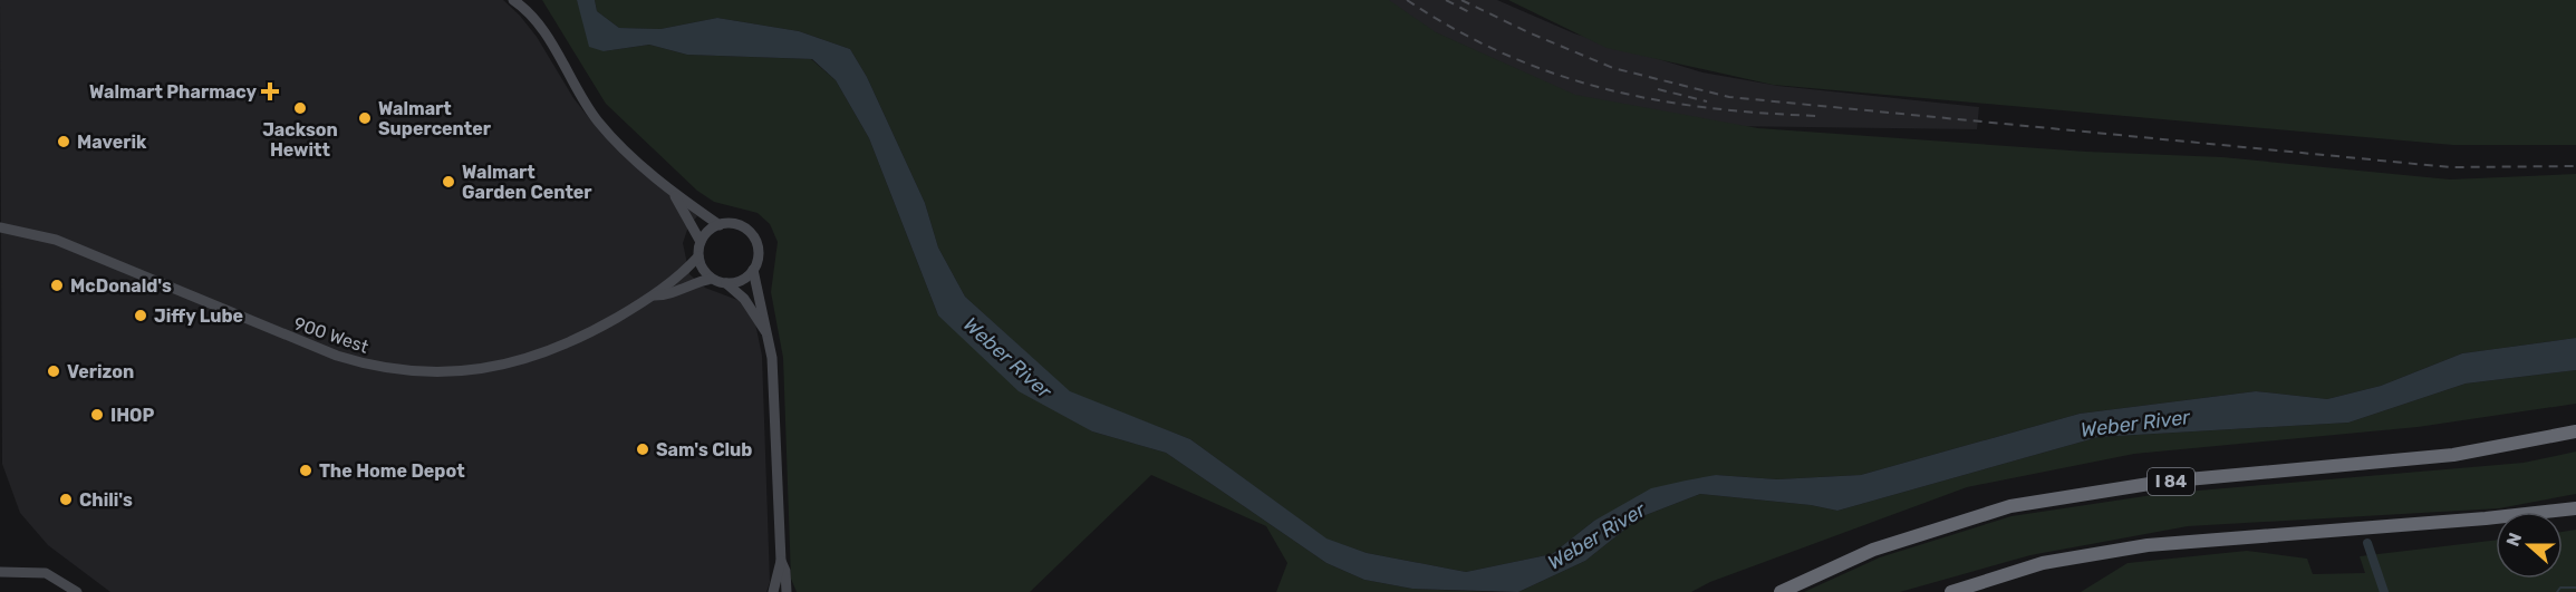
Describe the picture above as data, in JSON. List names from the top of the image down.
{
  "streets": {
    "highway": ["I 84"],
    "street": ["900 West"]
  },
  "water": ["Weber River"],
  "places": {
    "health": ["Walmart Pharmacy"],
    "other": [
      "Jackson Hewitt",
      "Walmart Supercenter",
      "Maverik",
      "Walmart Garden Center",
      "McDonald's",
      "Jiffy Lube",
      "Verizon",
      "IHOP",
      "Sam's Club",
      "The Home Depot",
      "Chili's"
    ]
  },
  "north": "left"
}
